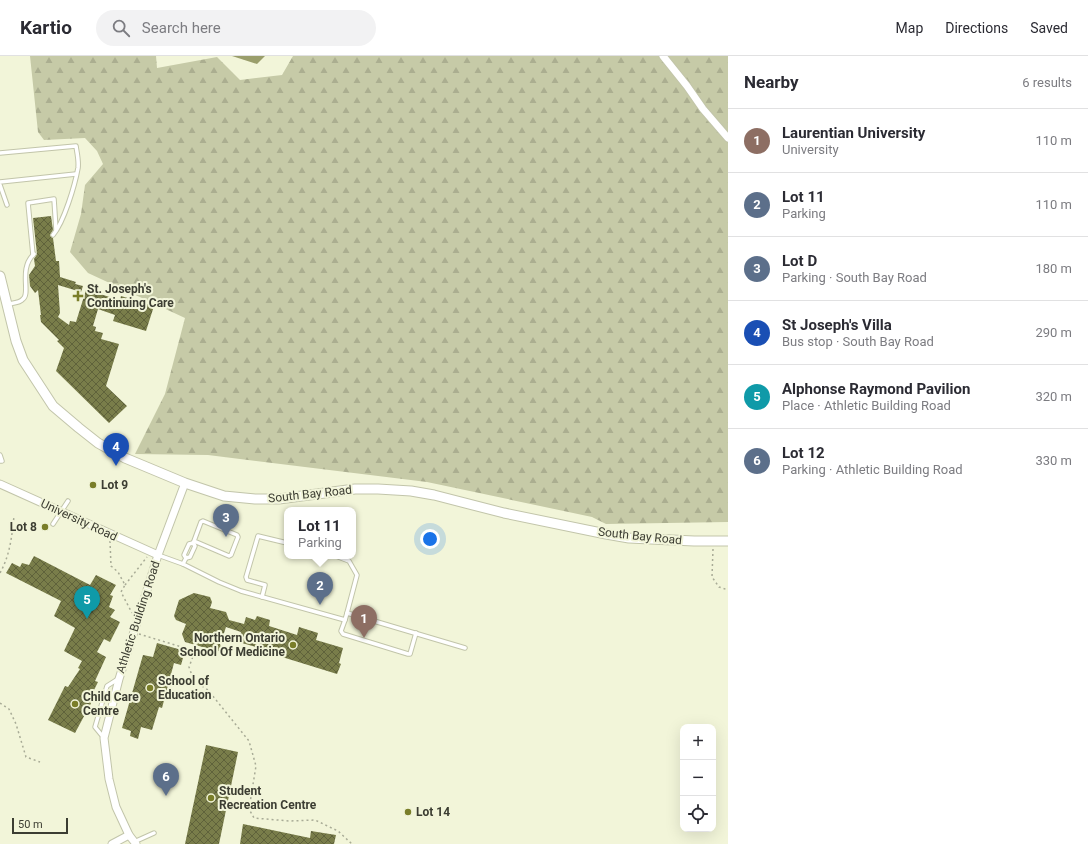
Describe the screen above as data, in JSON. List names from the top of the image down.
{
  "streets": {
    "street": ["South Bay Road", "University Road", "Athletic Building Road"]
  },
  "crossings": [
    ["South Bay Road", "Athletic Building Road"],
    ["University Road", "Athletic Building Road"]
  ],
  "places": {
    "health": ["St. Joseph's Continuing Care"],
    "other": [
      "Lot 9",
      "Lot 8",
      "Northern Ontario School Of Medicine",
      "School of Education",
      "Child Care Centre",
      "Student Recreation Centre",
      "Lot 14"
    ]
  },
  "scale_bar": "50 m",
  "page": {
    "header": "Kartio",
    "search": "Search here",
    "nav": ["Map", "Directions", "Saved"],
    "heading": ["Nearby", "6 results"],
    "list": [
      {
        "mark": "1",
        "name": "Laurentian University",
        "note": "University",
        "value": "110 m"
      },
      {
        "mark": "2",
        "name": "Lot 11",
        "note": "Parking",
        "value": "110 m"
      },
      {
        "mark": "3",
        "name": "Lot D",
        "note": "Parking · South Bay Road",
        "value": "180 m"
      },
      {
        "mark": "4",
        "name": "St Joseph's Villa",
        "note": "Bus stop · South Bay Road",
        "value": "290 m"
      },
      {
        "mark": "5",
        "name": "Alphonse Raymond Pavilion",
        "note": "Place · Athletic Building Road",
        "value": "320 m"
      },
      {
        "mark": "6",
        "name": "Lot 12",
        "note": "Parking · Athletic Building Road",
        "value": "330 m"
      }
    ],
    "pins": [
      "4",
      "3",
      "2",
      "5",
      "1",
      "6"
    ],
    "popup": ["Lot 11", "Parking"],
    "map_buttons": ["+", "−"],
    "scale": "50 m"
  }
}
